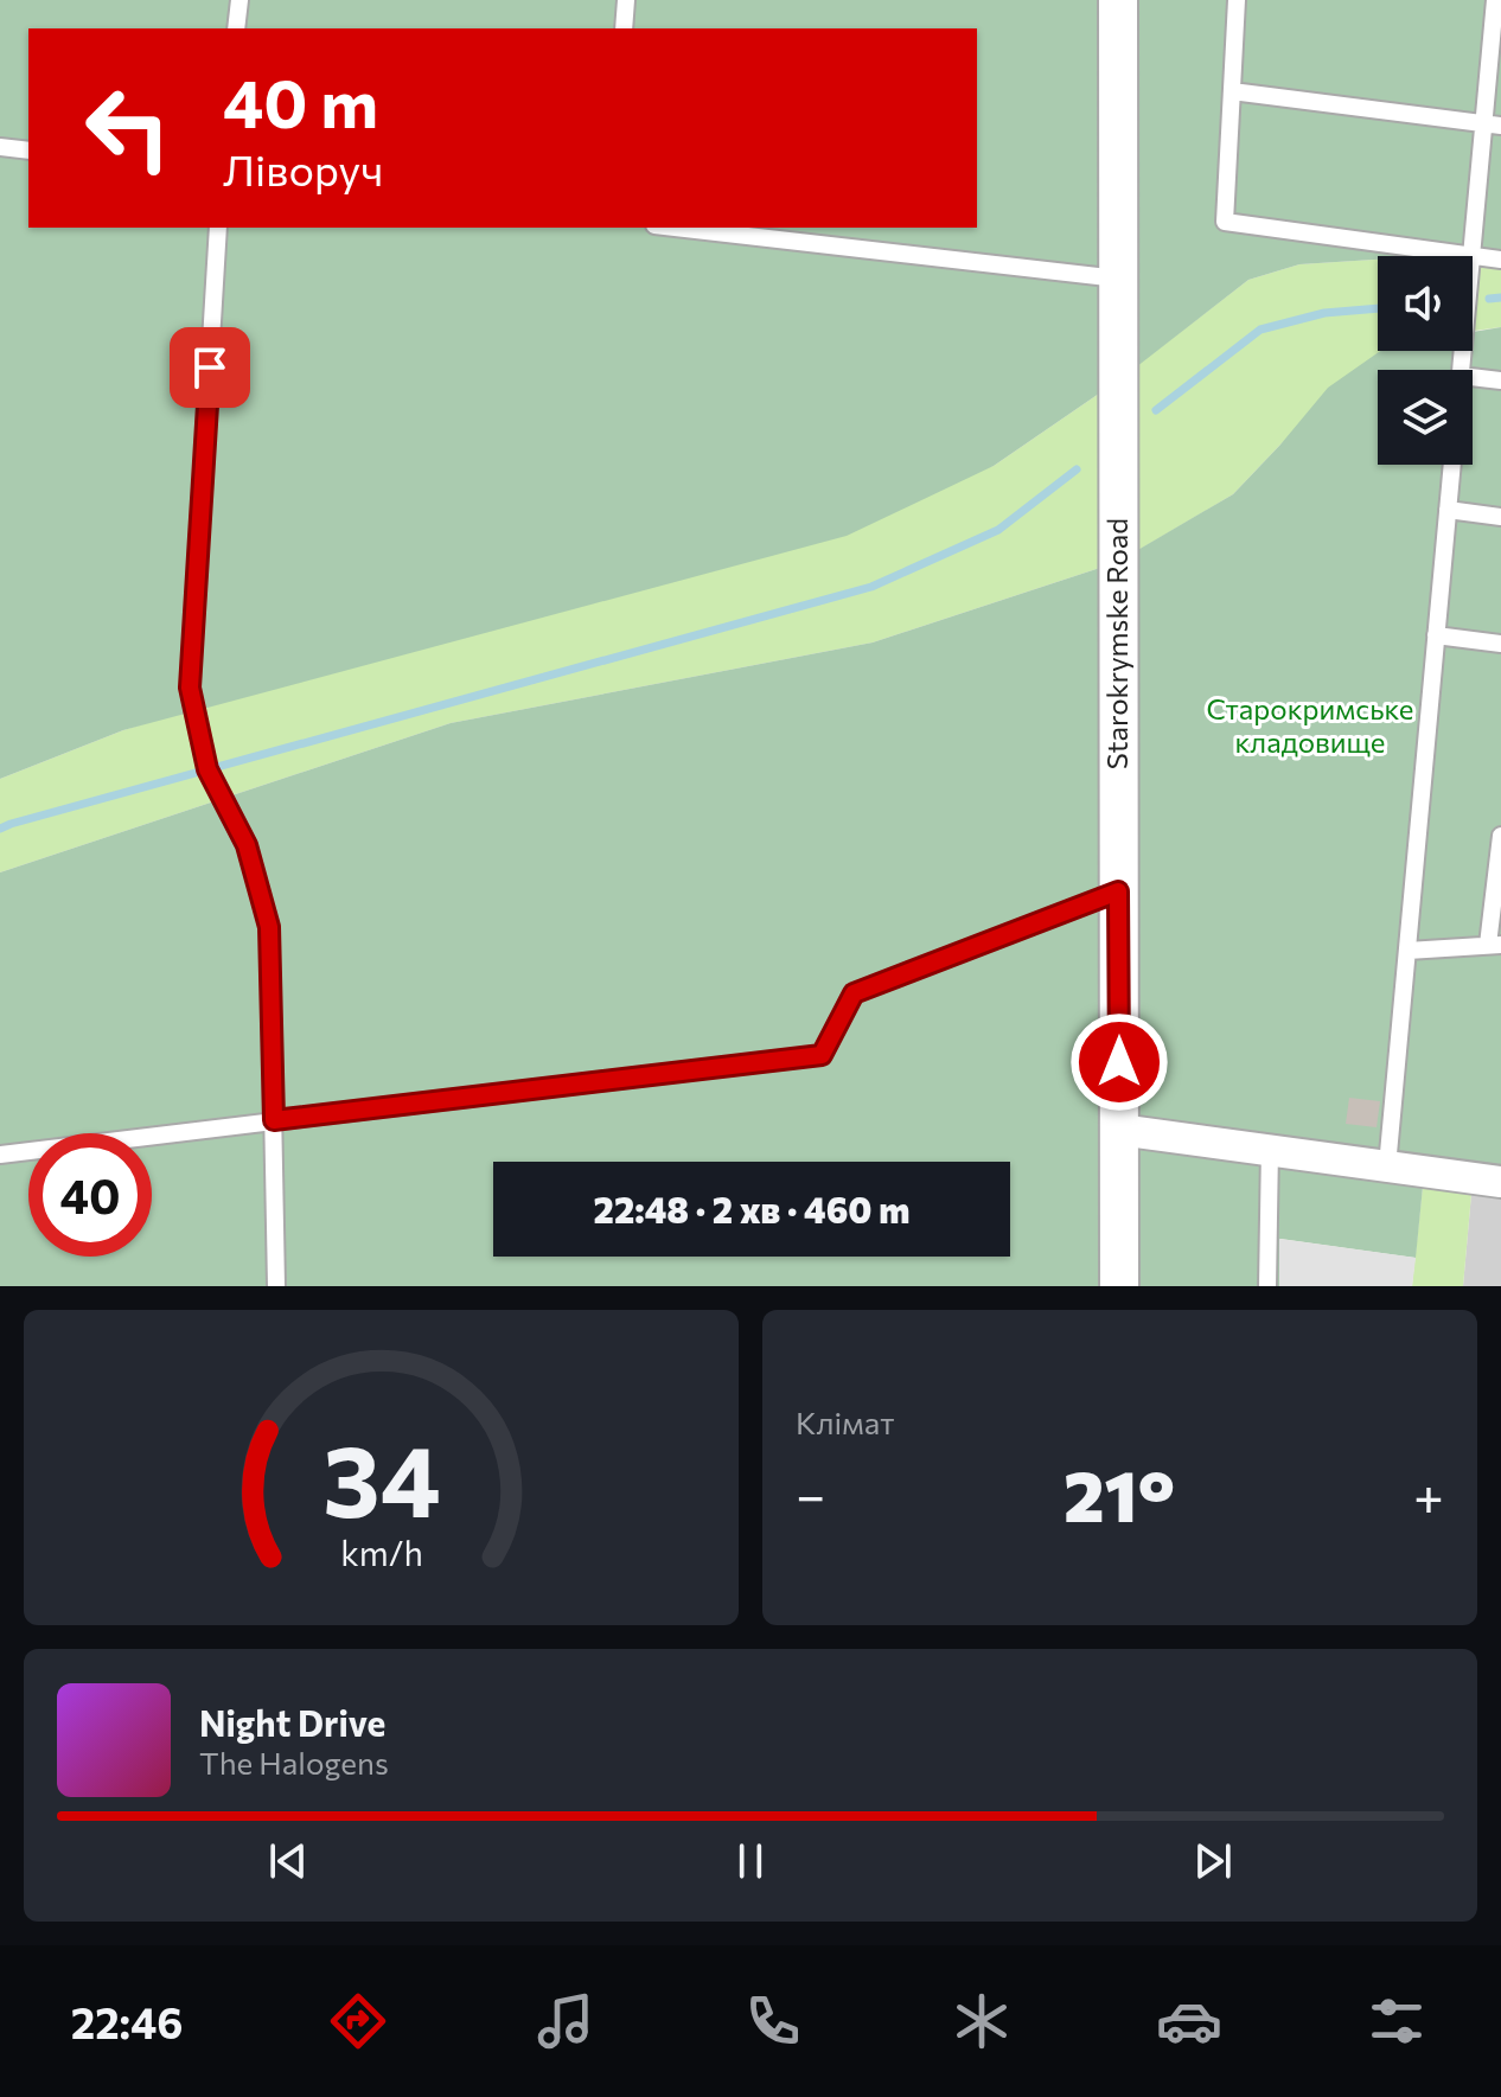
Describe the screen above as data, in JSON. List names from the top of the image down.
{
  "streets": {
    "street": ["Starokrymske Road"]
  },
  "parks": ["Старокримське кладовище"],
  "page": {
    "turn": ["40 m", "Ліворуч"],
    "limit": "40",
    "trip": "22:48 · 2 хв · 460 m",
    "tile": "Клімат",
    "heat": ["−", "21°", "+"],
    "song": ["Night Drive", "The Halogens"],
    "tabs": "22:46",
    "gauge": ["34", "km/h"]
  }
}
